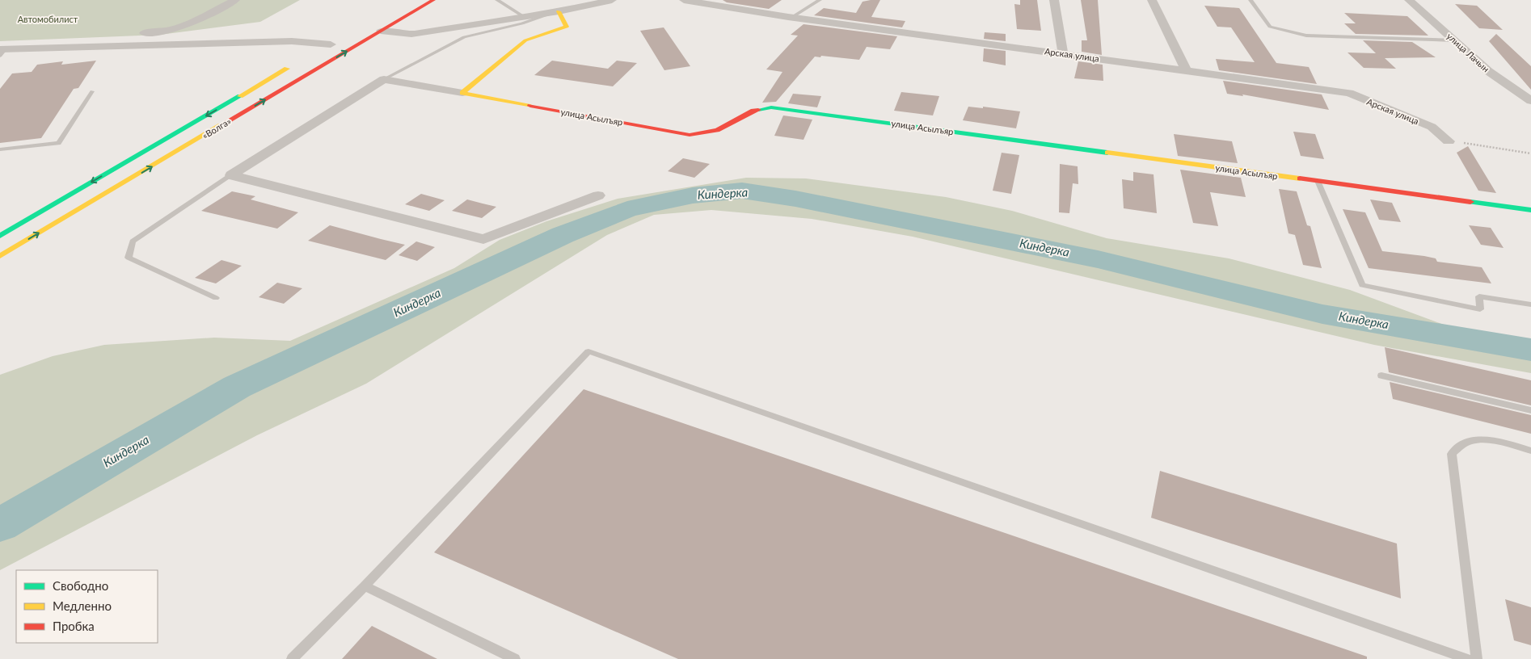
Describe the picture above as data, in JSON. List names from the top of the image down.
{
  "streets": {
    "main road": ["улица Асылъяр", "«Волга»"],
    "street": ["улица Лачын", "Арская улица"]
  },
  "water": ["Киндерка"],
  "parks": ["Автомобилист"],
  "legend": ["Свободно", "Медленно", "Пробка"]
}
